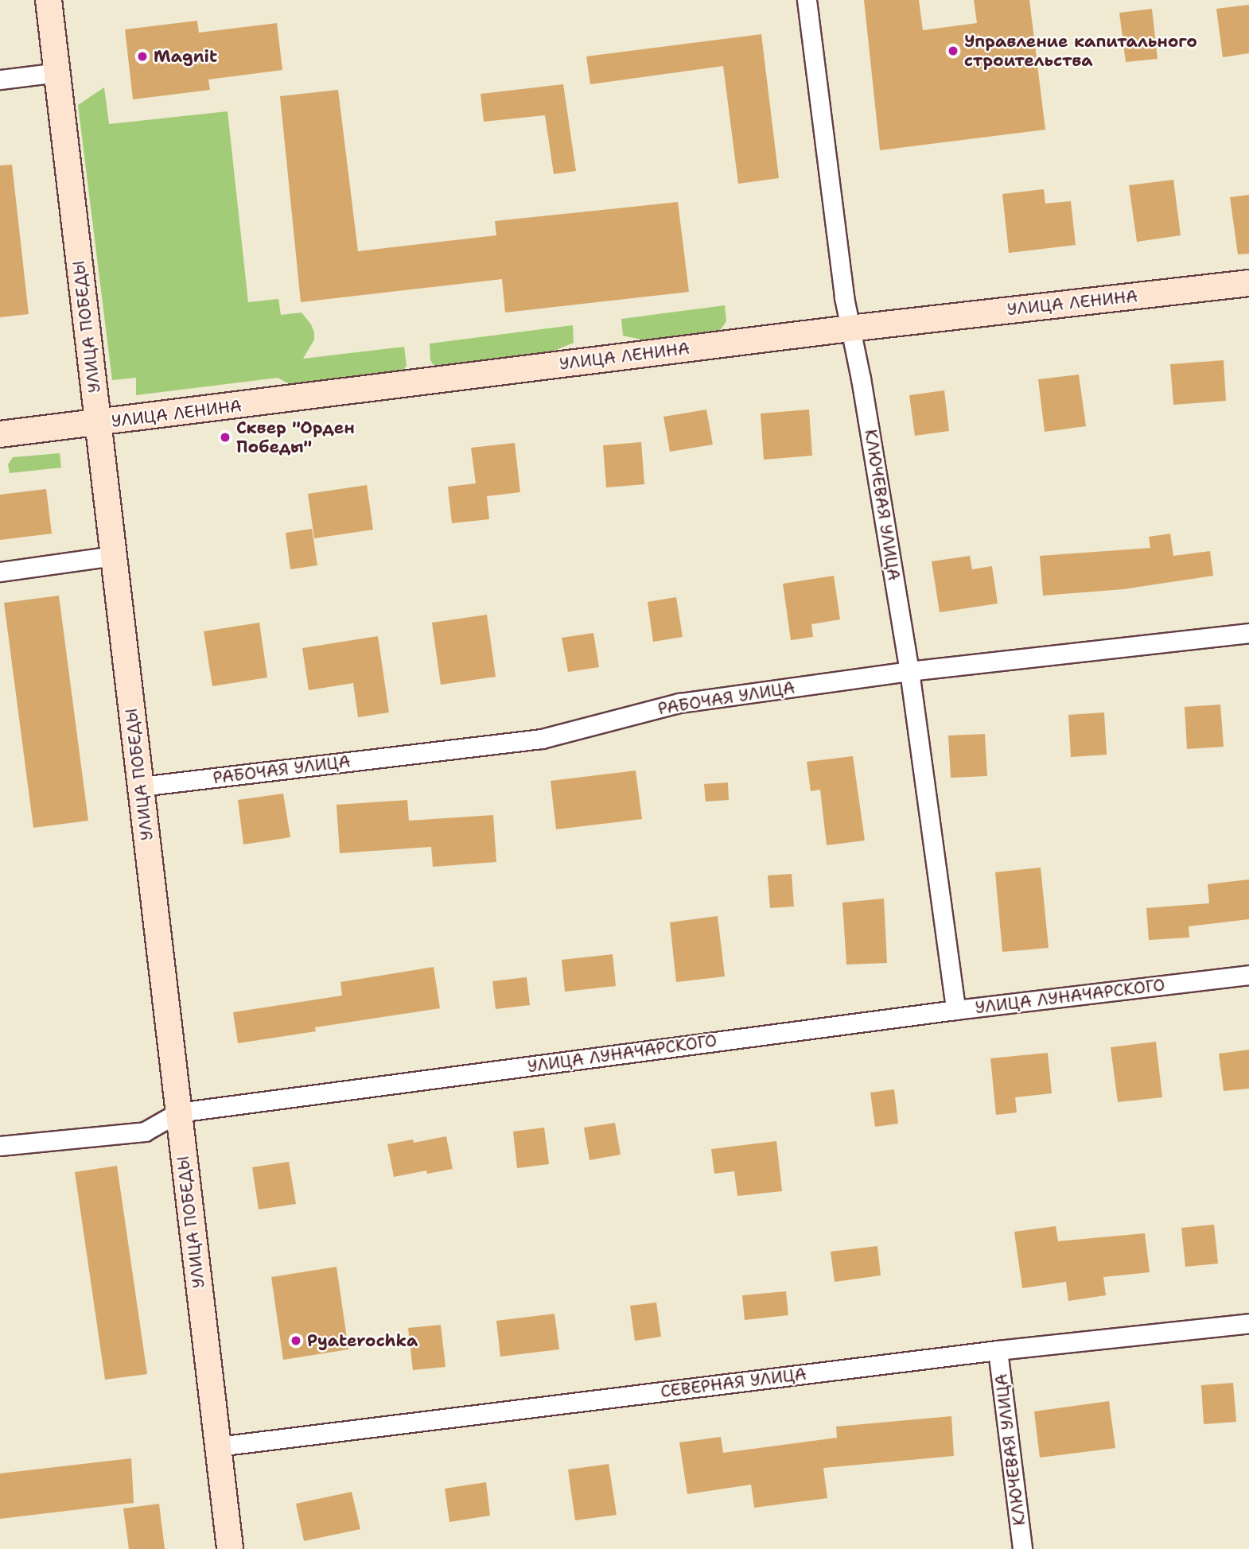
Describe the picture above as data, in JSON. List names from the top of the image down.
{
  "streets": {
    "main road": ["УЛИЦА ЛЕНИНА", "УЛИЦА ПОБЕДЫ"],
    "street": [
      "КЛЮЧЕВАЯ УЛИЦА",
      "РАБОЧАЯ УЛИЦА",
      "УЛИЦА ЛУНАЧАРСКОГО",
      "СЕВЕРНАЯ УЛИЦА"
    ]
  },
  "crossings": [
    ["УЛИЦА ЛЕНИНА", "УЛИЦА ПОБЕДЫ"],
    ["УЛИЦА ЛЕНИНА", "КЛЮЧЕВАЯ УЛИЦА"],
    ["УЛИЦА ПОБЕДЫ", "РАБОЧАЯ УЛИЦА"],
    ["УЛИЦА ПОБЕДЫ", "УЛИЦА ЛУНАЧАРСКОГО"],
    ["УЛИЦА ПОБЕДЫ", "СЕВЕРНАЯ УЛИЦА"],
    ["КЛЮЧЕВАЯ УЛИЦА", "РАБОЧАЯ УЛИЦА"],
    ["КЛЮЧЕВАЯ УЛИЦА", "УЛИЦА ЛУНАЧАРСКОГО"],
    ["КЛЮЧЕВАЯ УЛИЦА", "СЕВЕРНАЯ УЛИЦА"]
  ],
  "places": [
    "Управление капитального строительства",
    "Magnit",
    "Сквер \"Орден Победы\"",
    "Pyaterochka"
  ]
}
